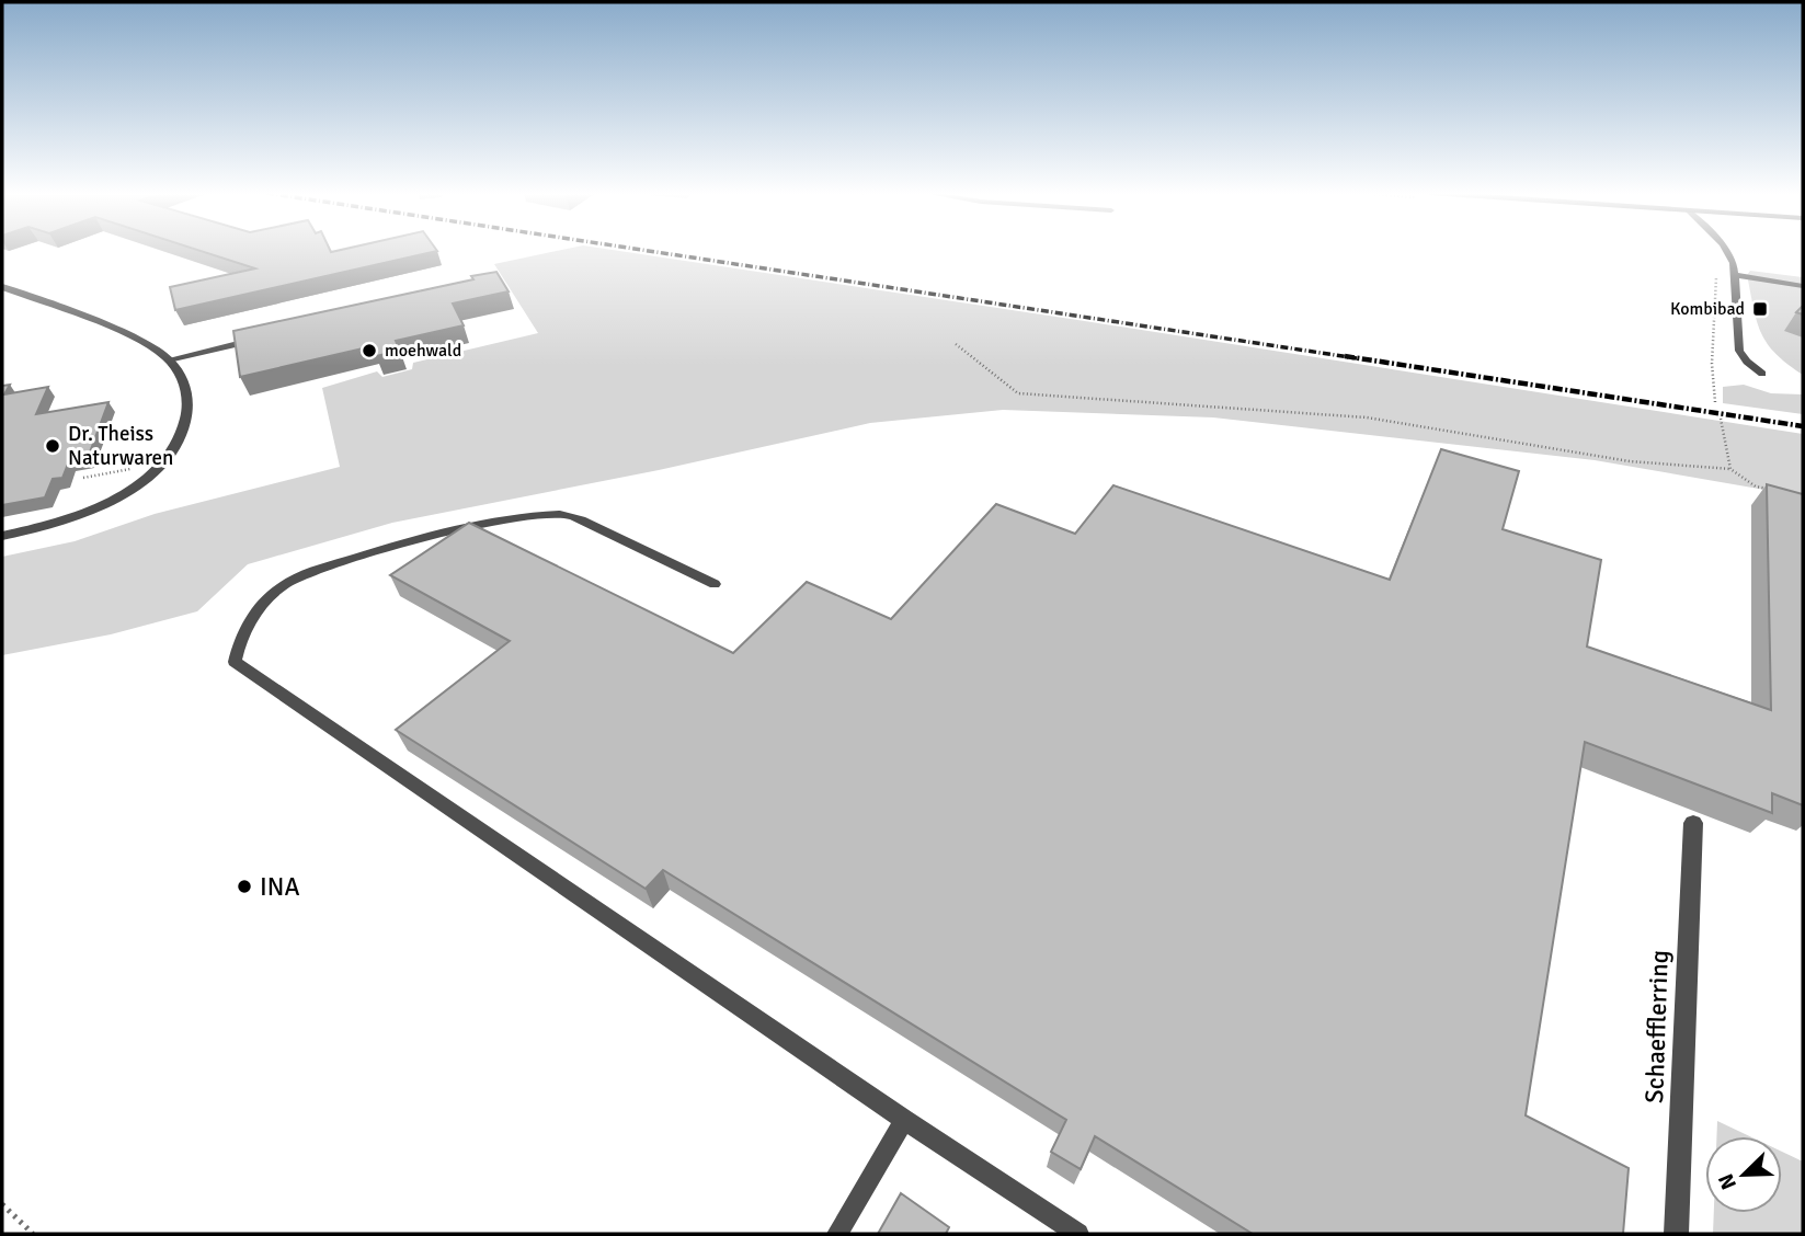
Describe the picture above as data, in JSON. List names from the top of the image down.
{
  "streets": {
    "street": ["Schaefflerring"]
  },
  "places": {
    "transit": ["Kombibad"],
    "other": ["moehwald", "Dr. Theiss Naturwaren", "INA"]
  },
  "north": "bottom left"
}
